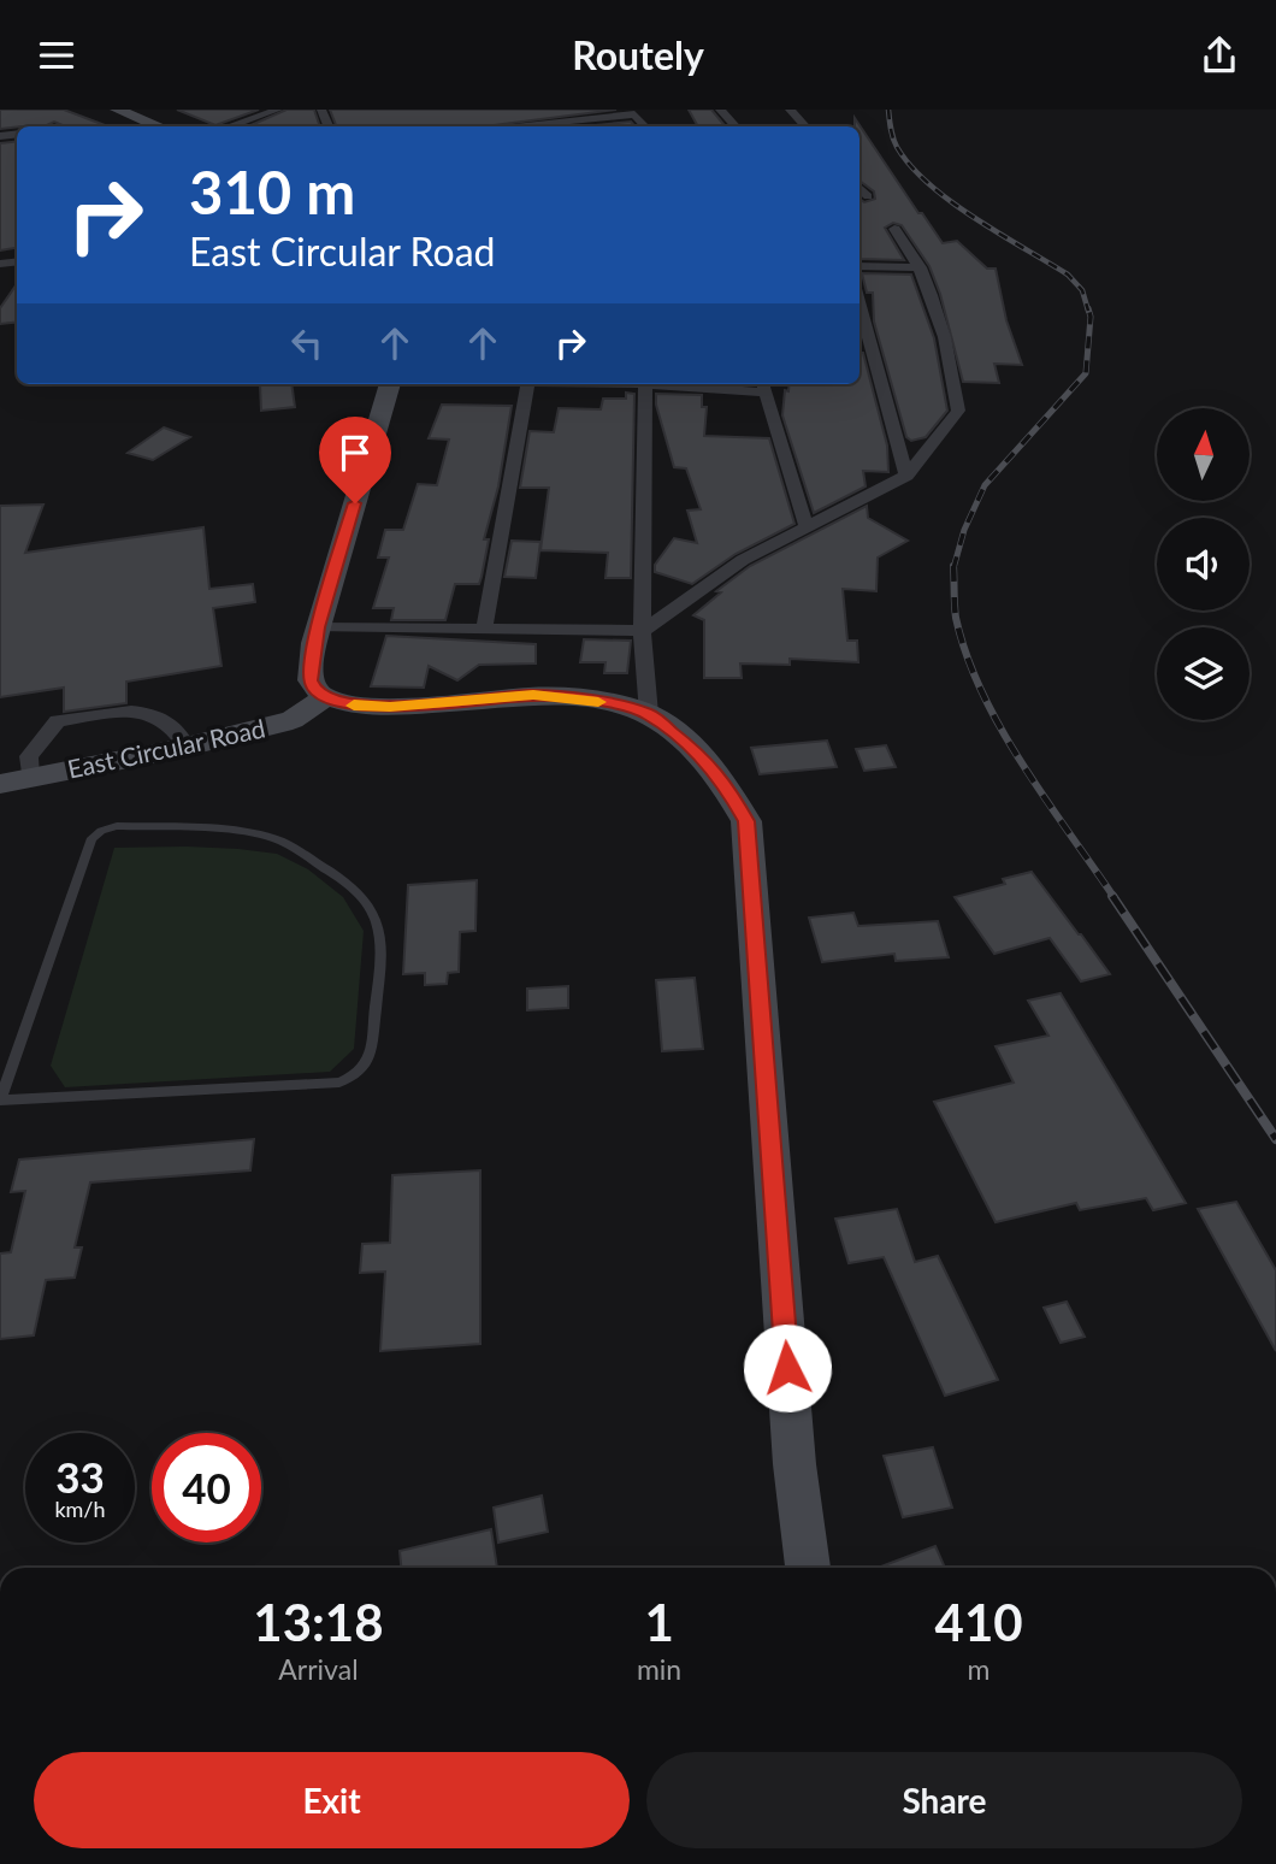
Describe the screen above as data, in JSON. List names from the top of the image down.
{
  "streets": {
    "street": ["East Circular Road"]
  },
  "north": "top",
  "page": {
    "header": "Routely",
    "turn": ["310 m", "East Circular Road"],
    "speed": "33 km/h",
    "limit": "40",
    "eta": [
      "13:18",
      "Arrival",
      "1",
      "min",
      "410",
      "m"
    ],
    "buttons": ["Exit", "Share"]
  }
}
